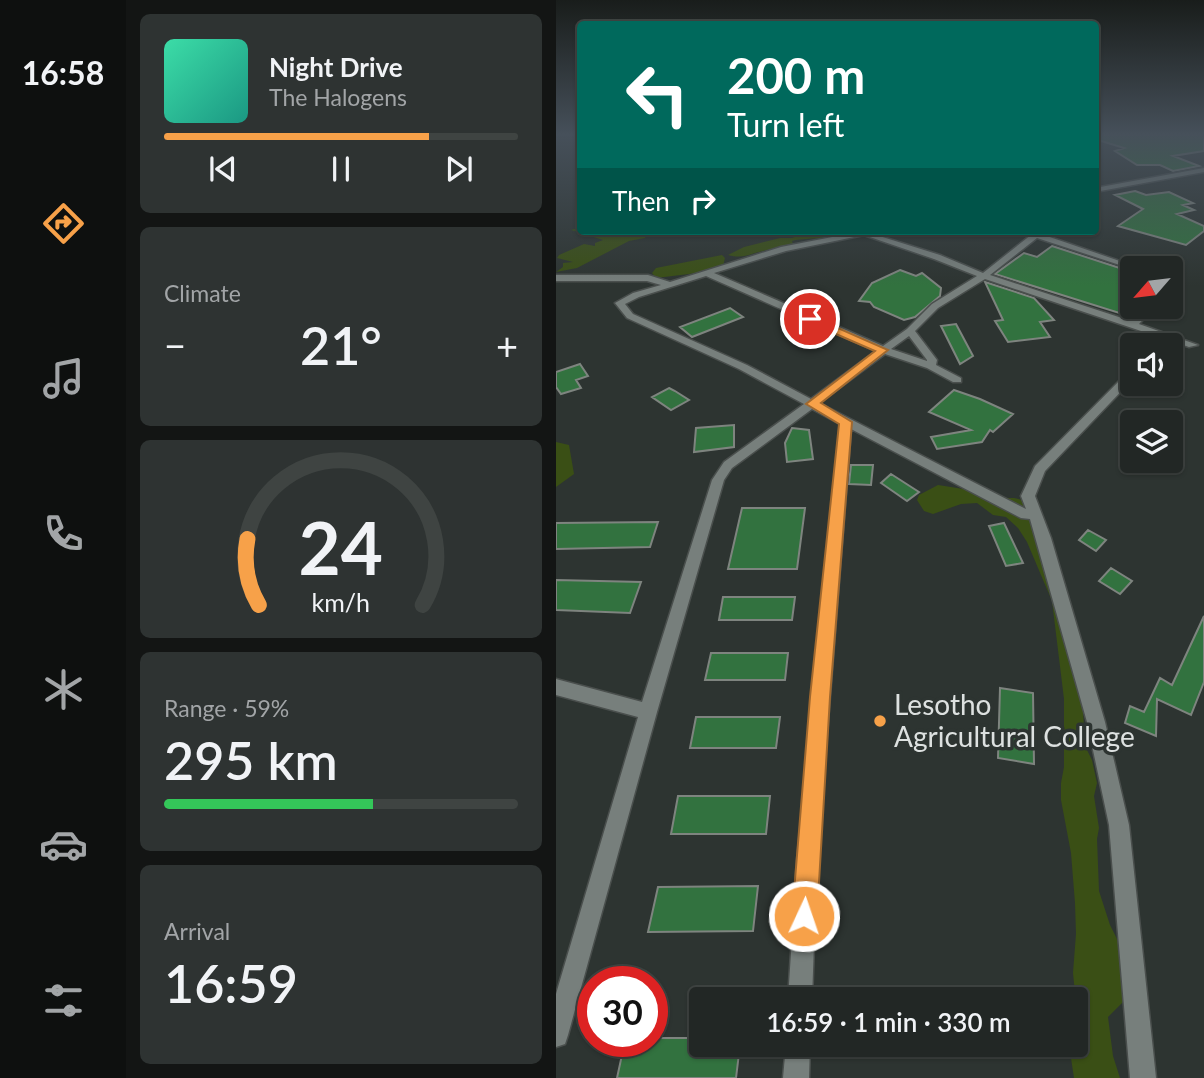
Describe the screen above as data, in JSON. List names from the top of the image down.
{
  "places": ["Lesotho Agricultural College"],
  "north": "bottom left",
  "page": {
    "tabs": "16:58",
    "turn": ["200 m", "Turn left"],
    "song": ["Night Drive", "The Halogens"],
    "then": "Then",
    "tile": [
      "Climate",
      ["Range · 59%", "295 km"],
      ["Arrival", "16:59"]
    ],
    "heat": ["−", "21°", "+"],
    "limit": "30",
    "trip": "16:59 · 1 min · 330 m",
    "gauge": ["24", "km/h"]
  }
}
